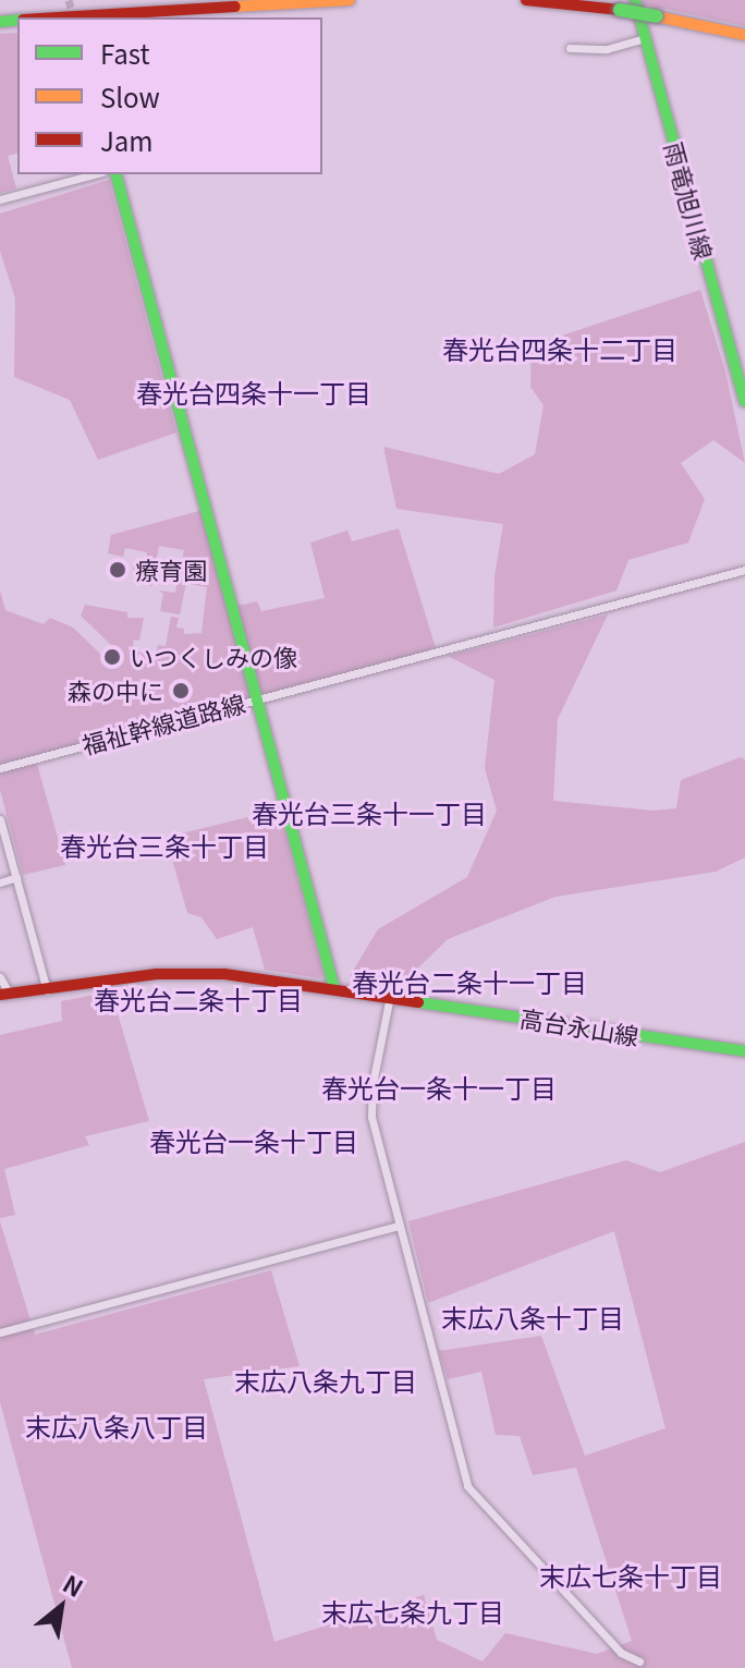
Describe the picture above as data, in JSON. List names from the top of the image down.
{
  "streets": {
    "main road": ["雨竜旭川線", "福祉幹線道路線", "高台永山線"]
  },
  "districts": [
    "春光台四条十二丁目",
    "春光台四条十一丁目",
    "春光台三条十一丁目",
    "春光台三条十丁目",
    "春光台二条十一丁目",
    "春光台二条十丁目",
    "春光台一条十一丁目",
    "春光台一条十丁目",
    "末広八条十丁目",
    "末広八条九丁目",
    "末広八条八丁目",
    "末広七条十丁目",
    "末広七条九丁目"
  ],
  "places": ["療育園", "いつくしみの像", "森の中に"],
  "legend": ["Fast", "Slow", "Jam"],
  "north": "top right"
}
